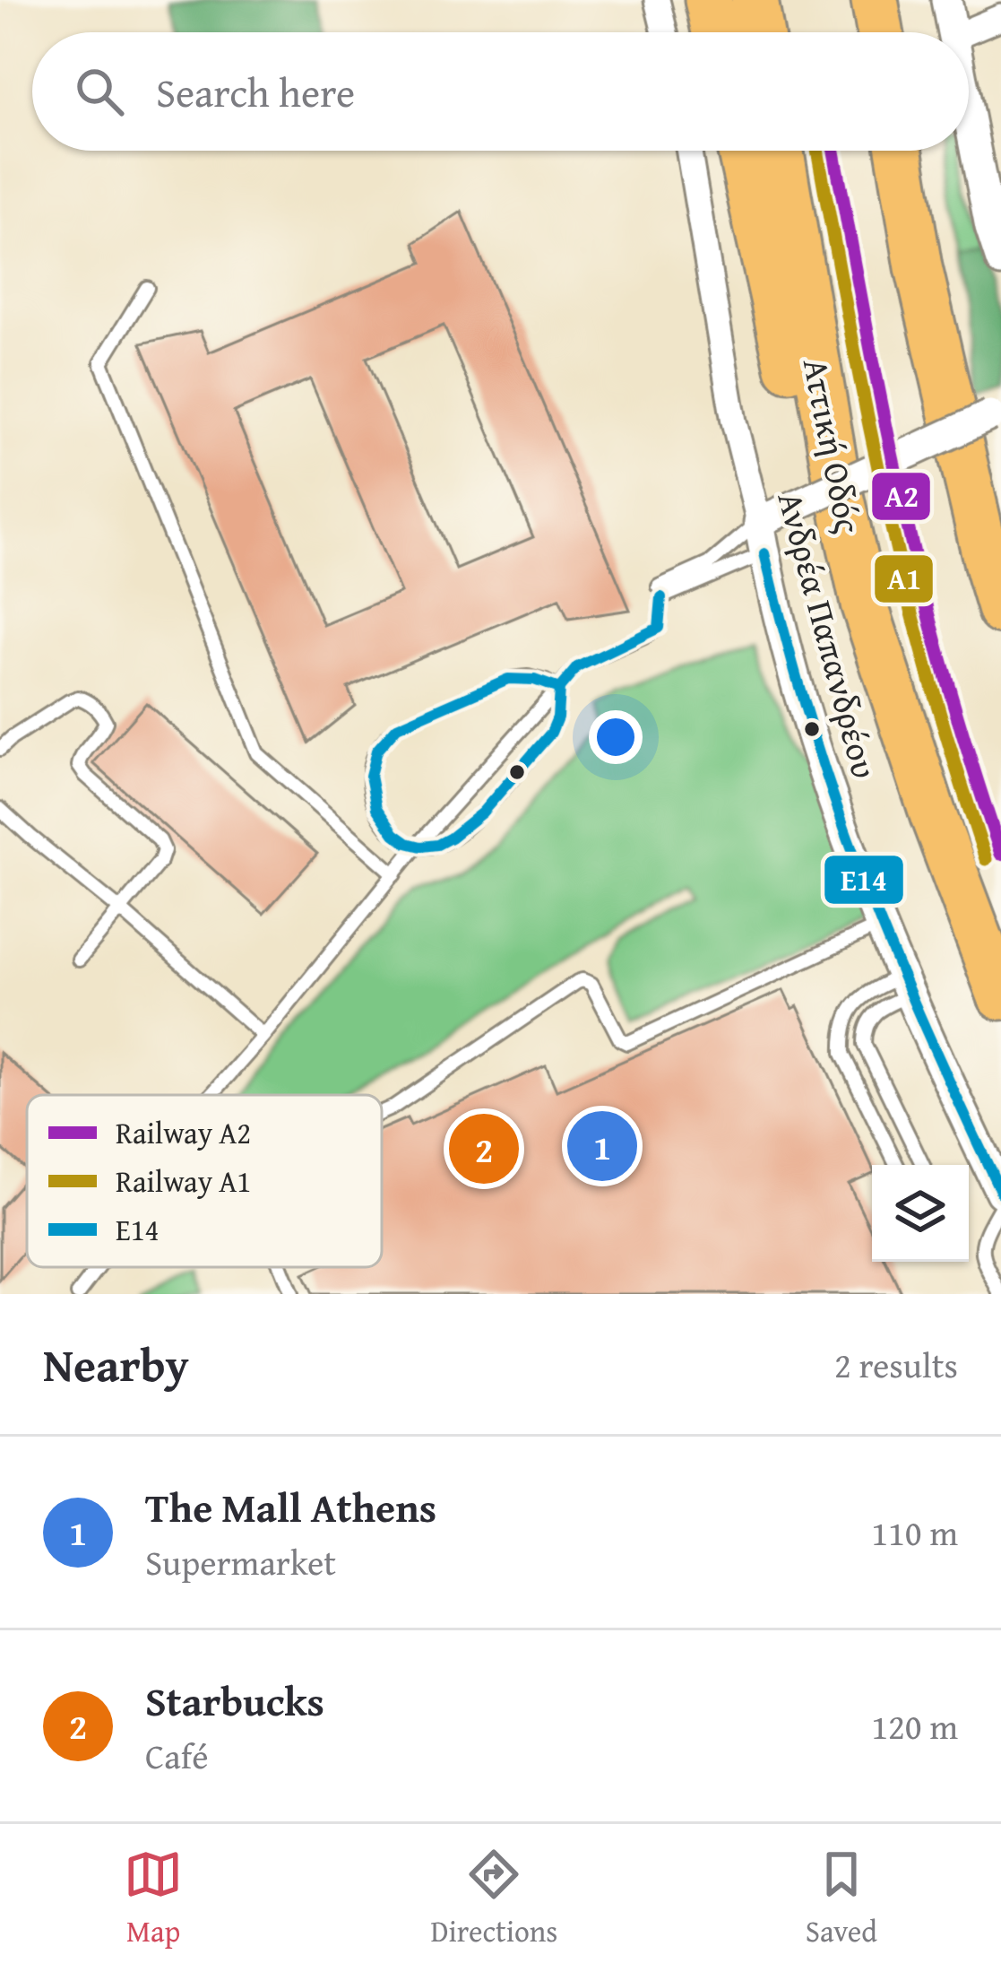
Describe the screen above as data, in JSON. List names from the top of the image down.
{
  "streets": {
    "highway": ["Αττική Οδός"],
    "street": ["Ανδρέα Παπανδρέου"]
  },
  "lines": ["rail line A2", "rail line A1", "transit line Ε14"],
  "legend": ["Railway A2", "Railway A1", "Ε14"],
  "page": {
    "search": "Search here",
    "pins": ["1", "2"],
    "heading": ["Nearby", "2 results"],
    "list": [
      {
        "mark": "1",
        "name": "The Mall Athens",
        "note": "Supermarket",
        "value": "110 m"
      },
      {
        "mark": "2",
        "name": "Starbucks",
        "note": "Café",
        "value": "120 m"
      }
    ],
    "nav": ["Map", "Directions", "Saved"]
  }
}
